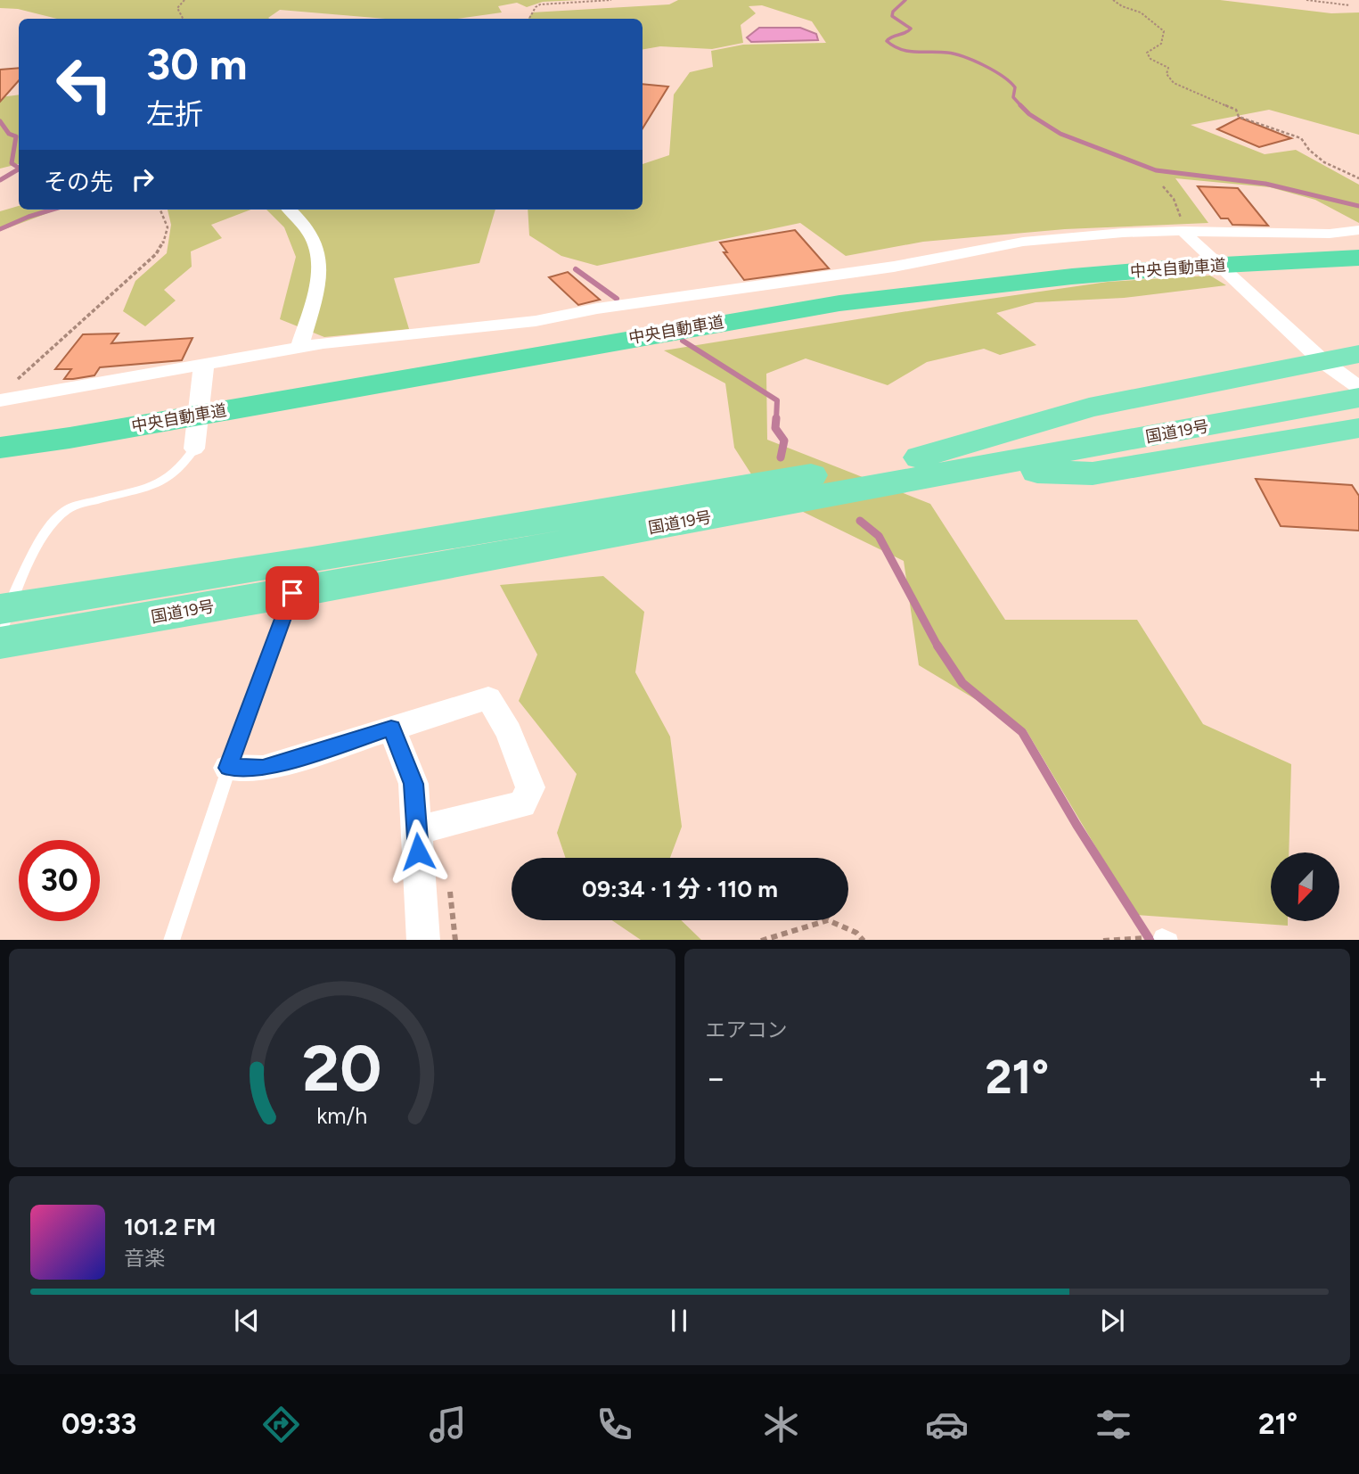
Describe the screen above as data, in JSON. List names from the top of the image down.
{
  "streets": {
    "highway": ["中央自動車道", "国道19号"]
  },
  "north": "bottom left",
  "page": {
    "turn": ["30 m", "左折"],
    "then": "その先",
    "limit": "30",
    "trip": "09:34 · 1 分 · 110 m",
    "tile": "エアコン",
    "heat": ["−", "21°", "+"],
    "song": ["101.2 FM", "音楽"],
    "tabs": ["09:33", "21°"],
    "gauge": ["20", "km/h"]
  }
}
